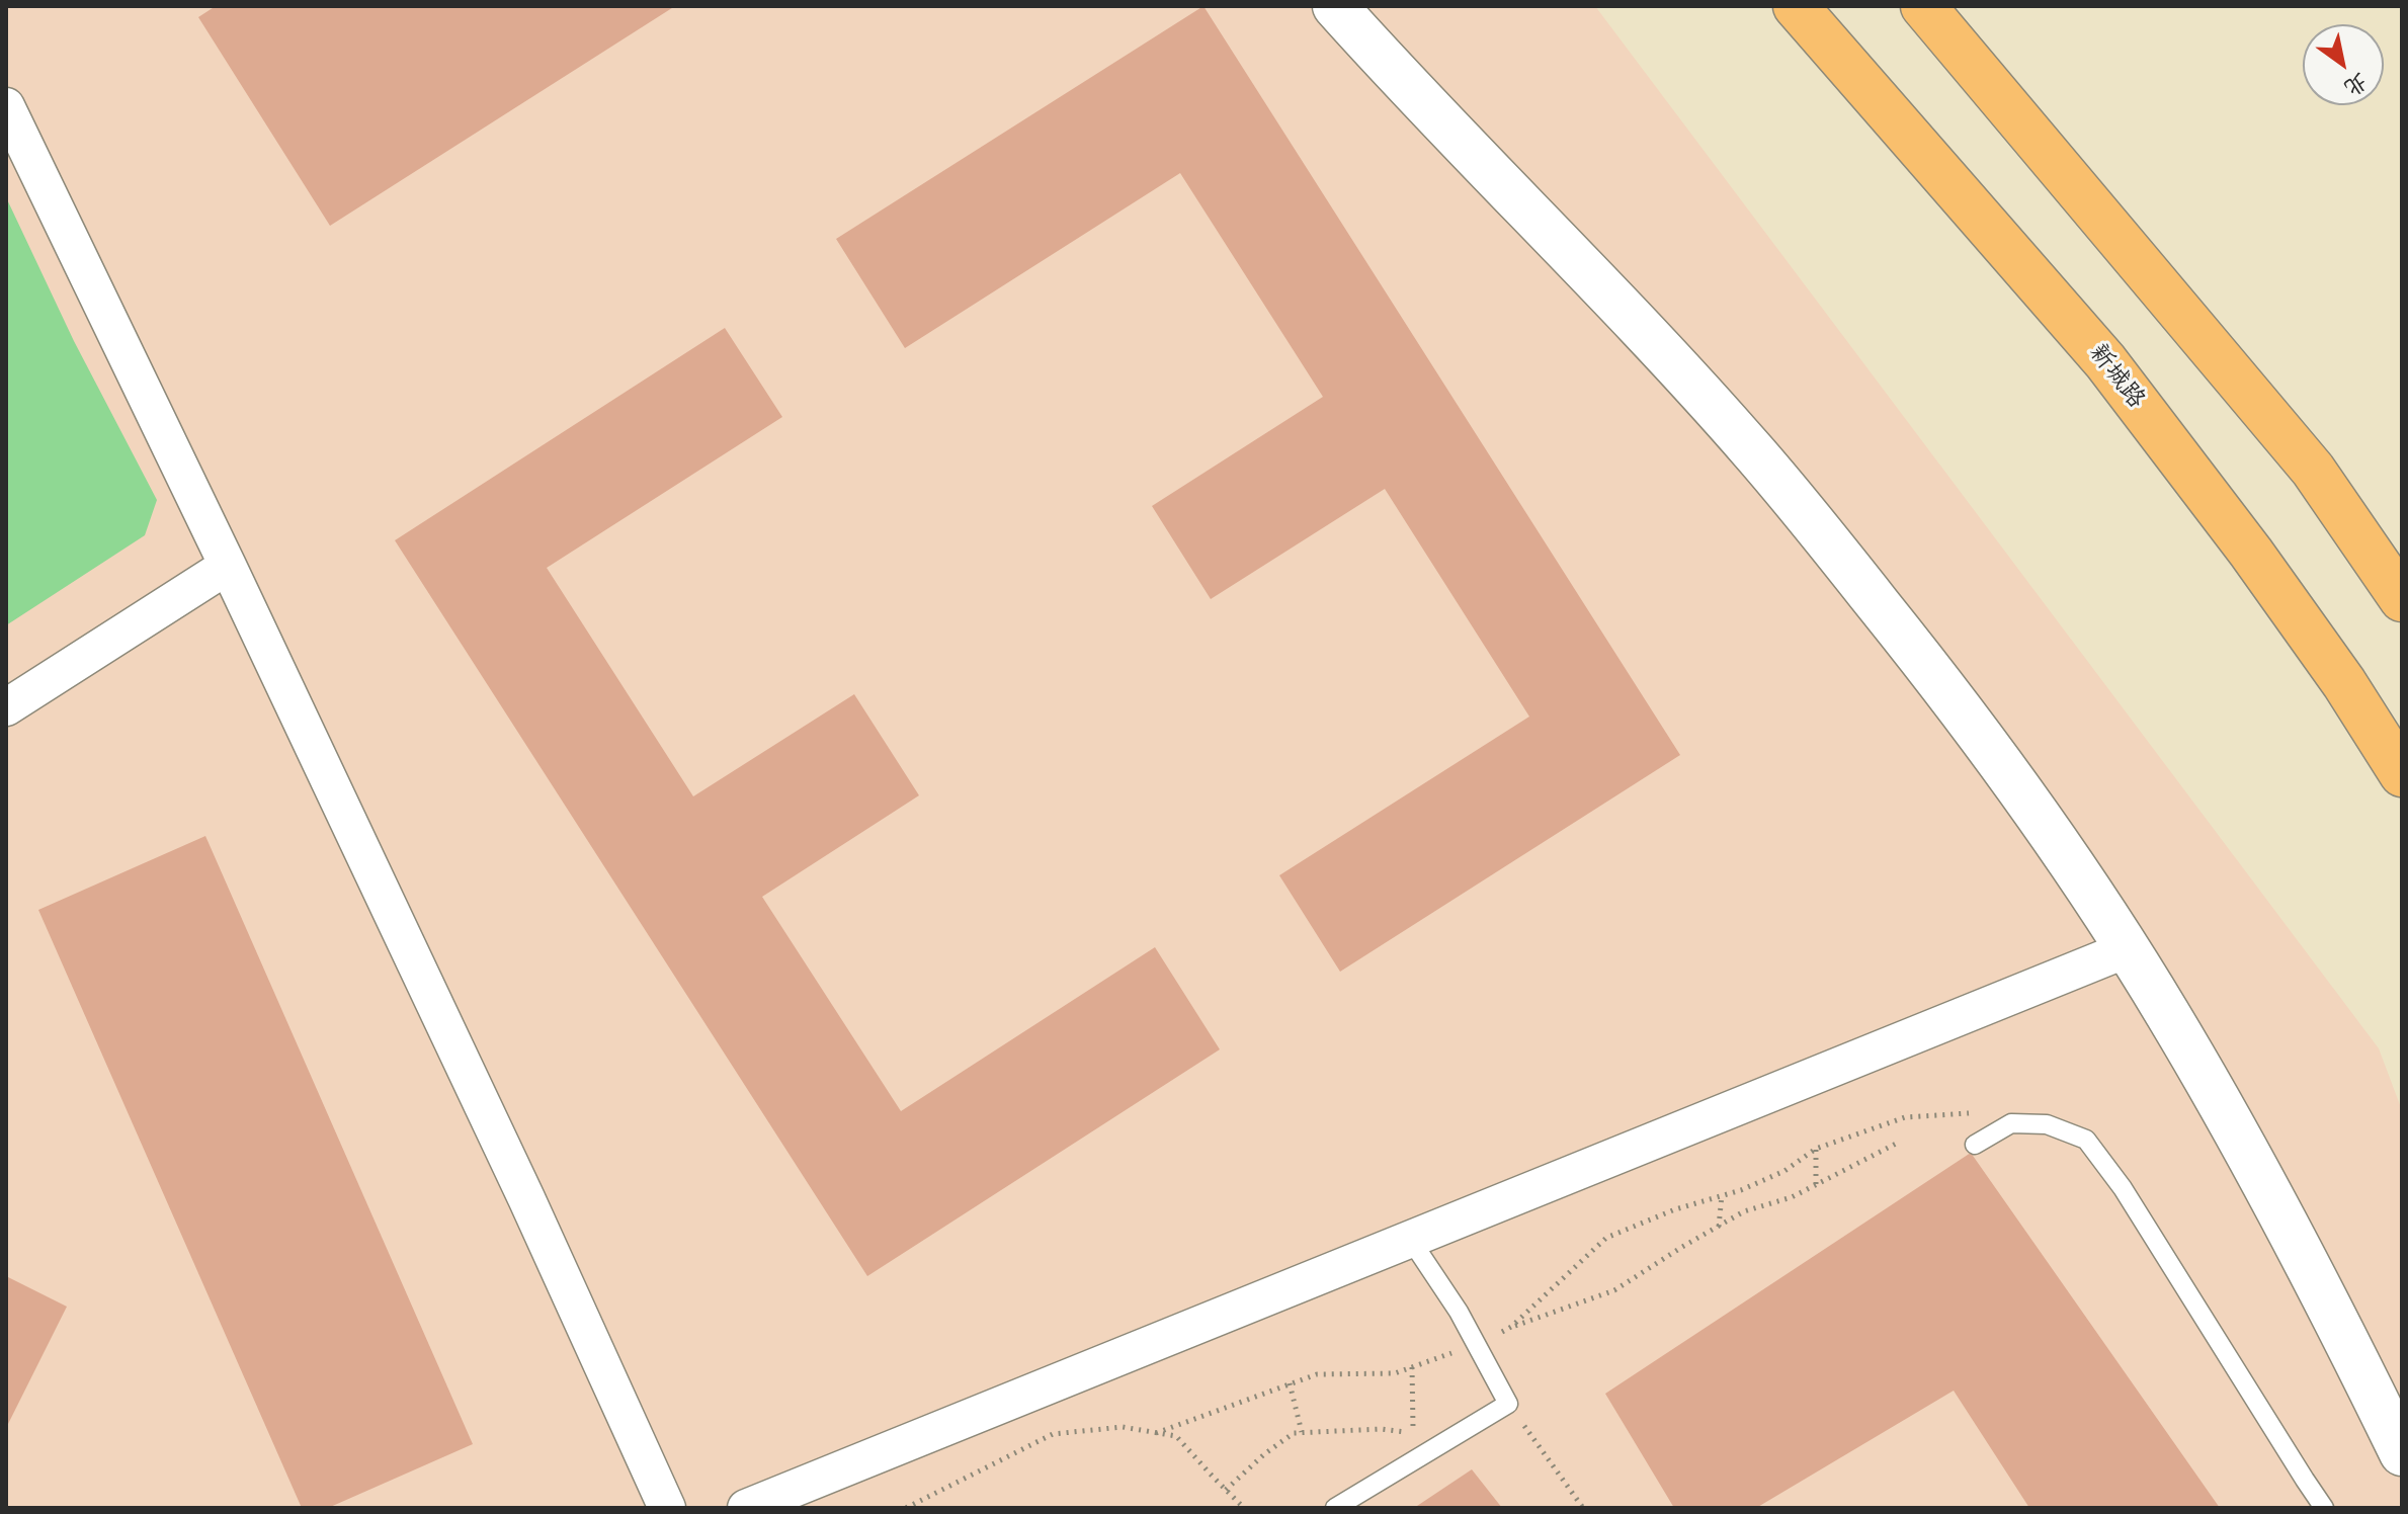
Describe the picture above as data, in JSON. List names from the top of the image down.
{
  "streets": {
    "main road": ["新城路"]
  },
  "north": "bottom right"
}
